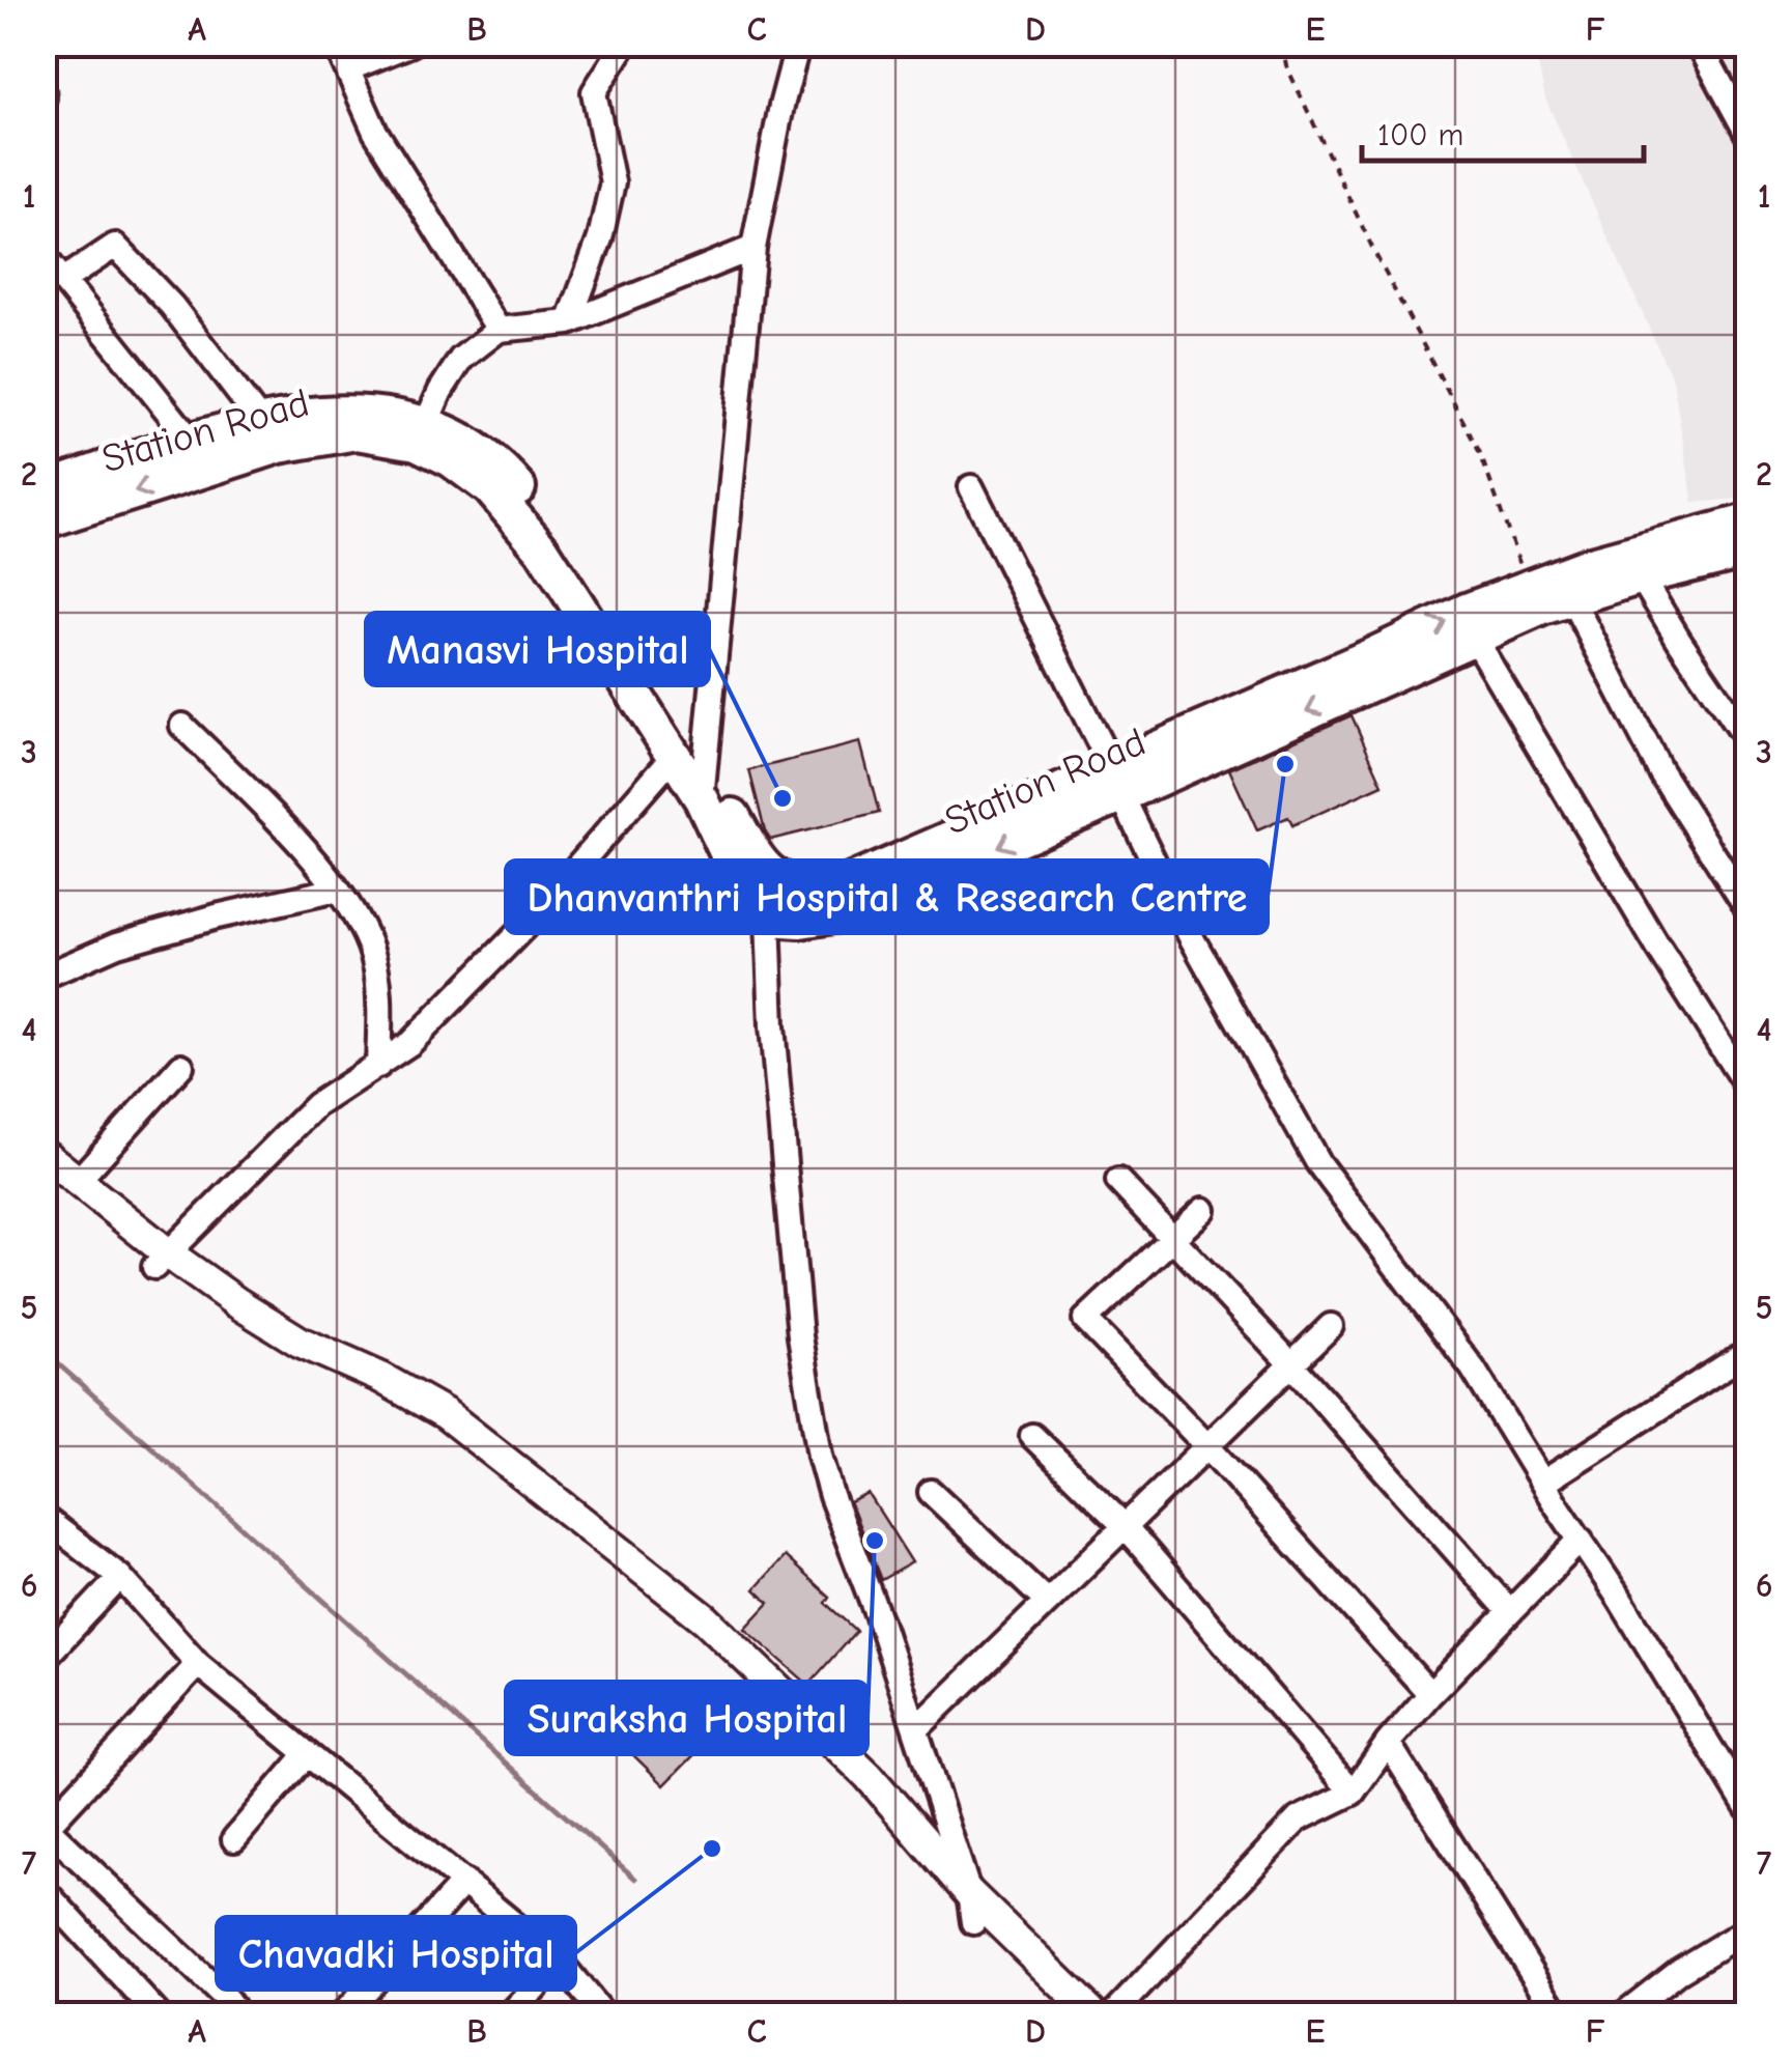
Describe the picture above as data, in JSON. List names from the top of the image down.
{
  "streets": {
    "highway": ["Station Road"]
  },
  "places": [
    "Dhanvanthri Hospital & Research Centre",
    "Manasvi Hospital",
    "Suraksha Hospital",
    "Chavadki Hospital"
  ],
  "scale_bar": "100 m",
  "grid": {
    "columns": [
      "A",
      "B",
      "C",
      "D",
      "E",
      "F"
    ],
    "rows": [
      "1",
      "2",
      "3",
      "4",
      "5",
      "6",
      "7"
    ]
  }
}
